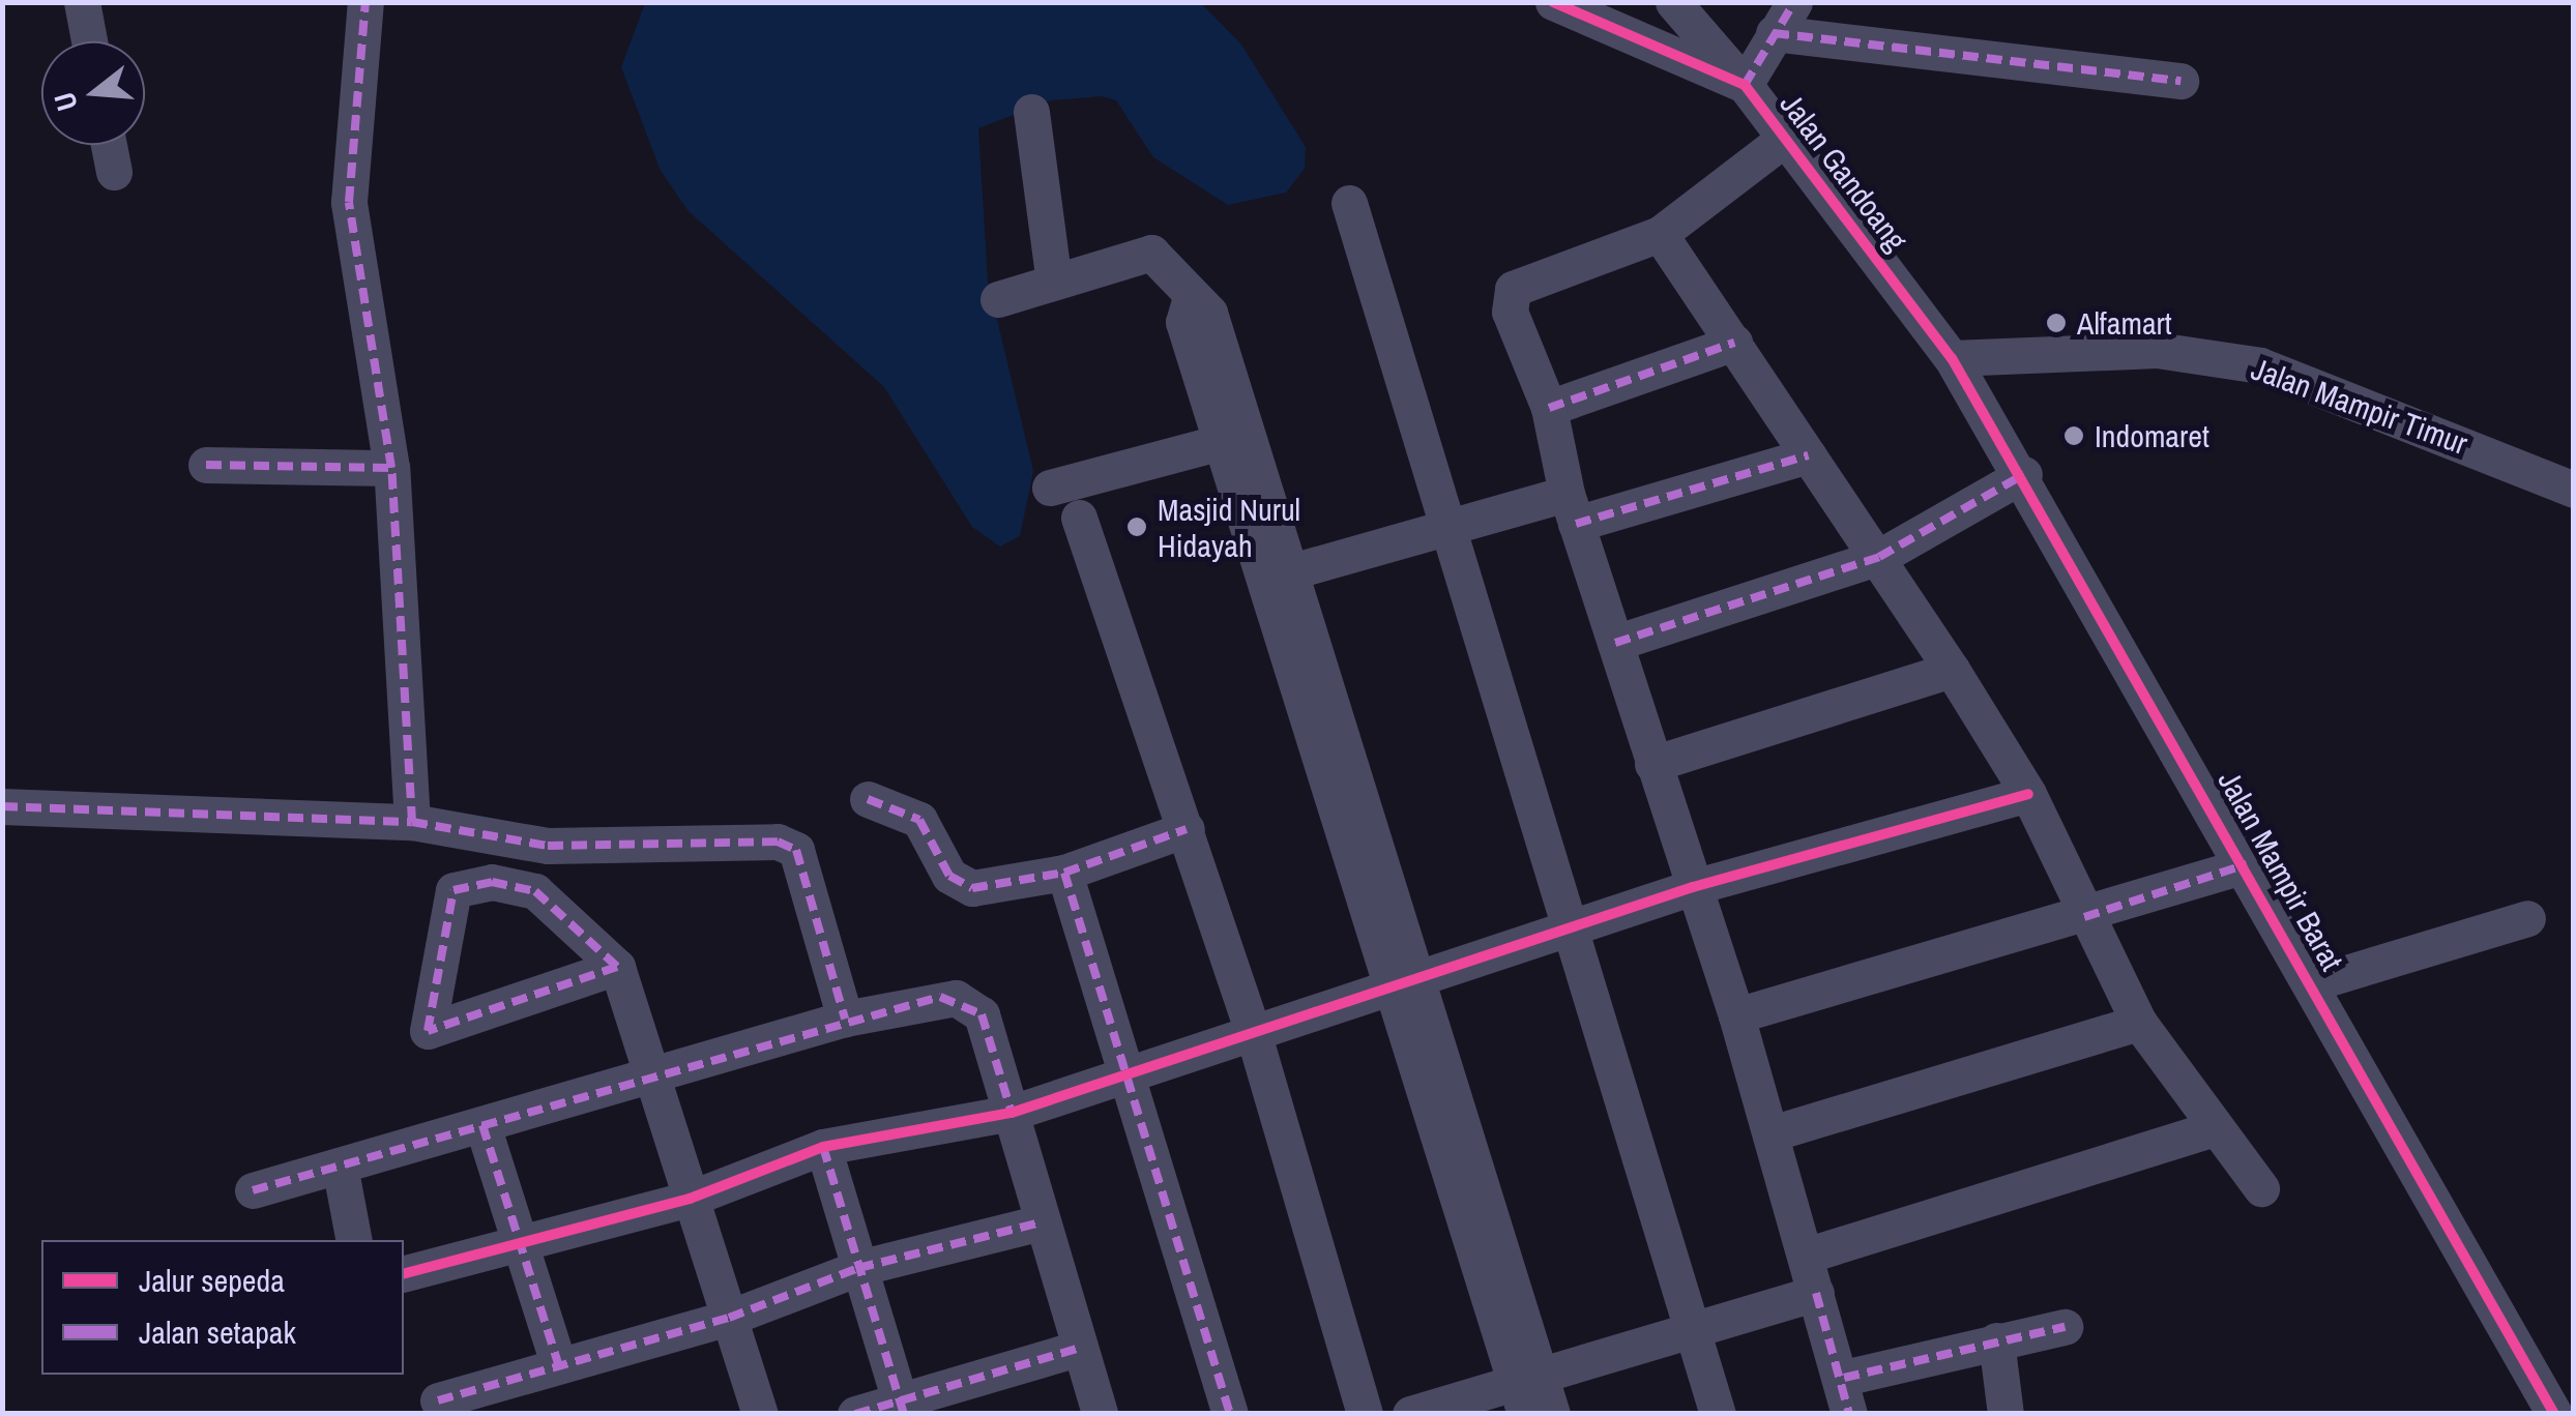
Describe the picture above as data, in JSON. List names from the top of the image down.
{
  "streets": {
    "street": ["Jalan Gandoang", "Jalan Mampir Timur", "Jalan Mampir Barat"]
  },
  "crossings": [
    ["Jalan Gandoang", "Jalan Mampir Timur"],
    ["Jalan Gandoang", "Jalan Mampir Barat"],
    ["Jalan Mampir Timur", "Jalan Mampir Barat"]
  ],
  "places": ["Alfamart", "Indomaret", "Masjid Nurul Hidayah"],
  "legend": ["Jalur sepeda", "Jalan setapak"],
  "north": "left"
}
